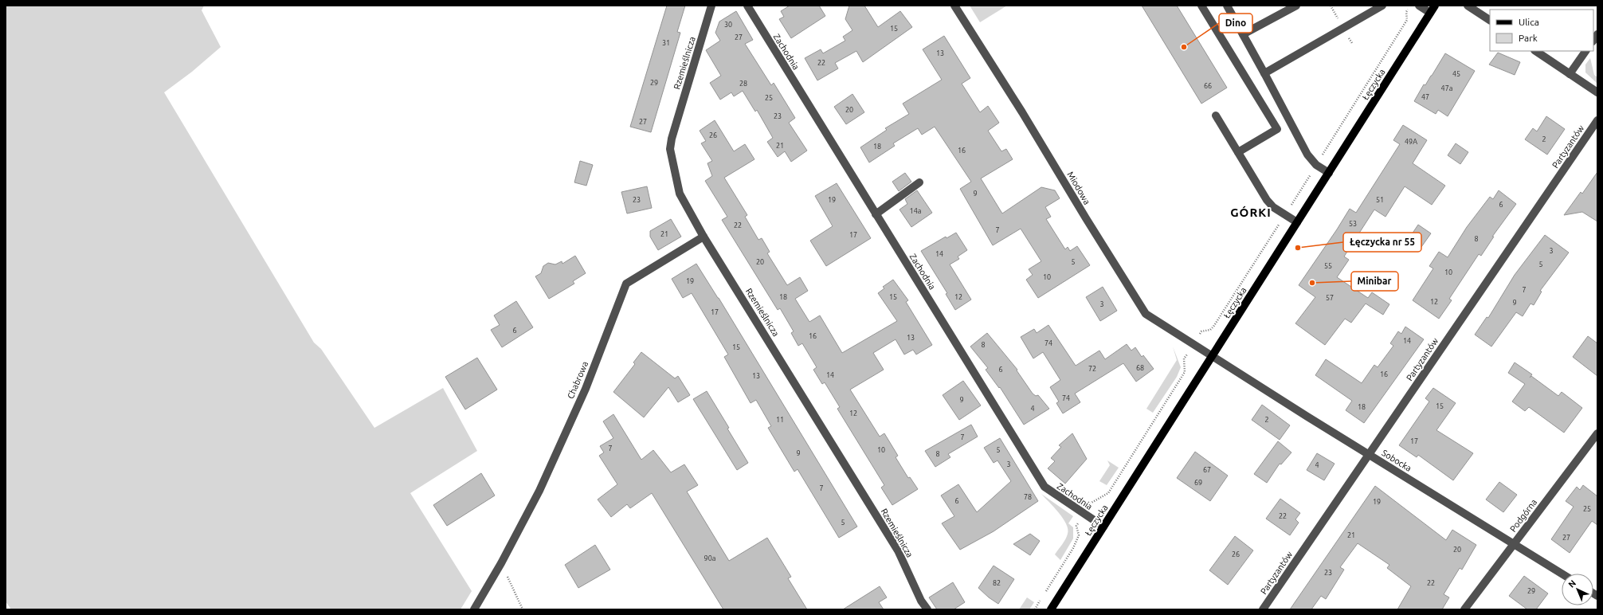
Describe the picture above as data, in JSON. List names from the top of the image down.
{
  "streets": {
    "main road": ["Łęczycka"],
    "street": [
      "Zachodnia",
      "Rzemieślnicza",
      "Partyzantów",
      "Miodowa",
      "Chabrowa",
      "Sobocka",
      "Podgórna"
    ]
  },
  "crossings": [
    ["Zachodnia", "Łęczycka"],
    ["Rzemieślnicza", "Chabrowa"],
    ["Łęczycka", "Miodowa"],
    ["Łęczycka", "Sobocka"],
    ["Partyzantów", "Sobocka"],
    ["Miodowa", "Sobocka"],
    ["Sobocka", "Podgórna"]
  ],
  "districts": ["GÓRKI"],
  "places": ["Dino", "Łęczycka nr 55", "Minibar"],
  "house_numbers": [
    "30",
    "15",
    "27",
    "31",
    "13",
    "22",
    "45",
    "29",
    "28",
    "66",
    "47a",
    "47",
    "25",
    "20",
    "23",
    "27",
    "26",
    "2",
    "49A",
    "21",
    "18",
    "16",
    "9",
    "23",
    "19",
    "51",
    "6",
    "14a",
    "53",
    "22",
    "7",
    "21",
    "17",
    "8",
    "3",
    "14",
    "20",
    "5",
    "5",
    "55",
    "10",
    "10",
    "19",
    "7",
    "18",
    "15",
    "12",
    "57",
    "12",
    "9",
    "3",
    "17",
    "6",
    "16",
    "13",
    "14",
    "74",
    "8",
    "15",
    "68",
    "72",
    "6",
    "16",
    "14",
    "13",
    "74",
    "9",
    "15",
    "18",
    "4",
    "12",
    "11",
    "2",
    "7",
    "17",
    "7",
    "10",
    "5",
    "9",
    "8",
    "3",
    "4",
    "67",
    "69",
    "7",
    "78",
    "6",
    "19",
    "25",
    "22",
    "5",
    "21",
    "27",
    "20",
    "26",
    "90a",
    "23",
    "82",
    "22",
    "29"
  ],
  "legend": ["Ulica", "Park"],
  "north": "top left"
}
